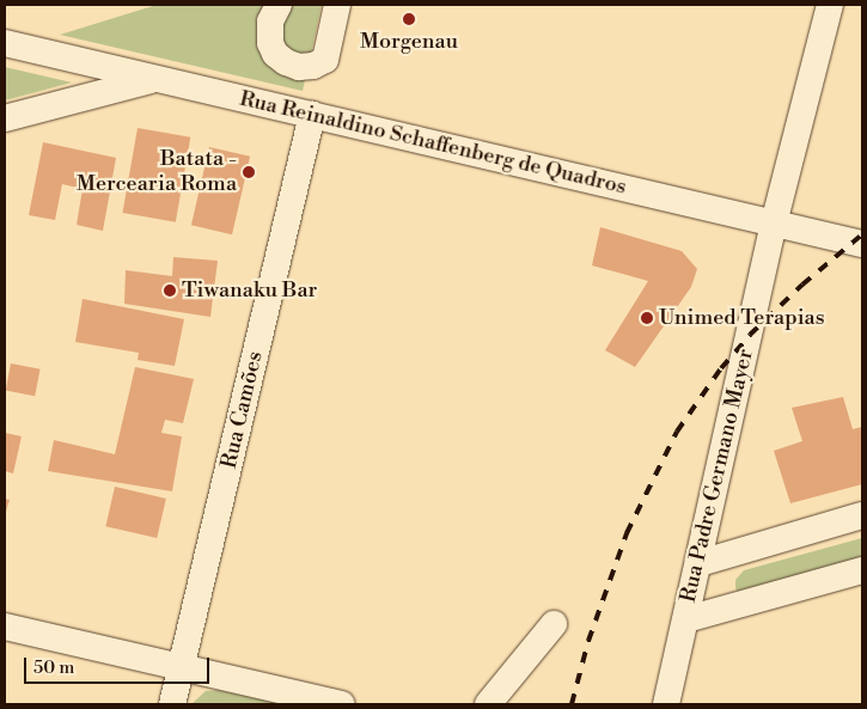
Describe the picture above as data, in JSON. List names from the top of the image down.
{
  "streets": {
    "street": ["Rua Reinaldino Schaffenberg de Quadros", "Rua Camões", "Rua Padre Germano Mayer"]
  },
  "crossings": [
    ["Rua Reinaldino Schaffenberg de Quadros", "Rua Camões"],
    ["Rua Reinaldino Schaffenberg de Quadros", "Rua Padre Germano Mayer"]
  ],
  "places": [
    "Morgenau",
    "Batata - Mercearia Roma",
    "Tiwanaku Bar",
    "Unimed Terapias"
  ],
  "scale_bar": "50 m"
}
